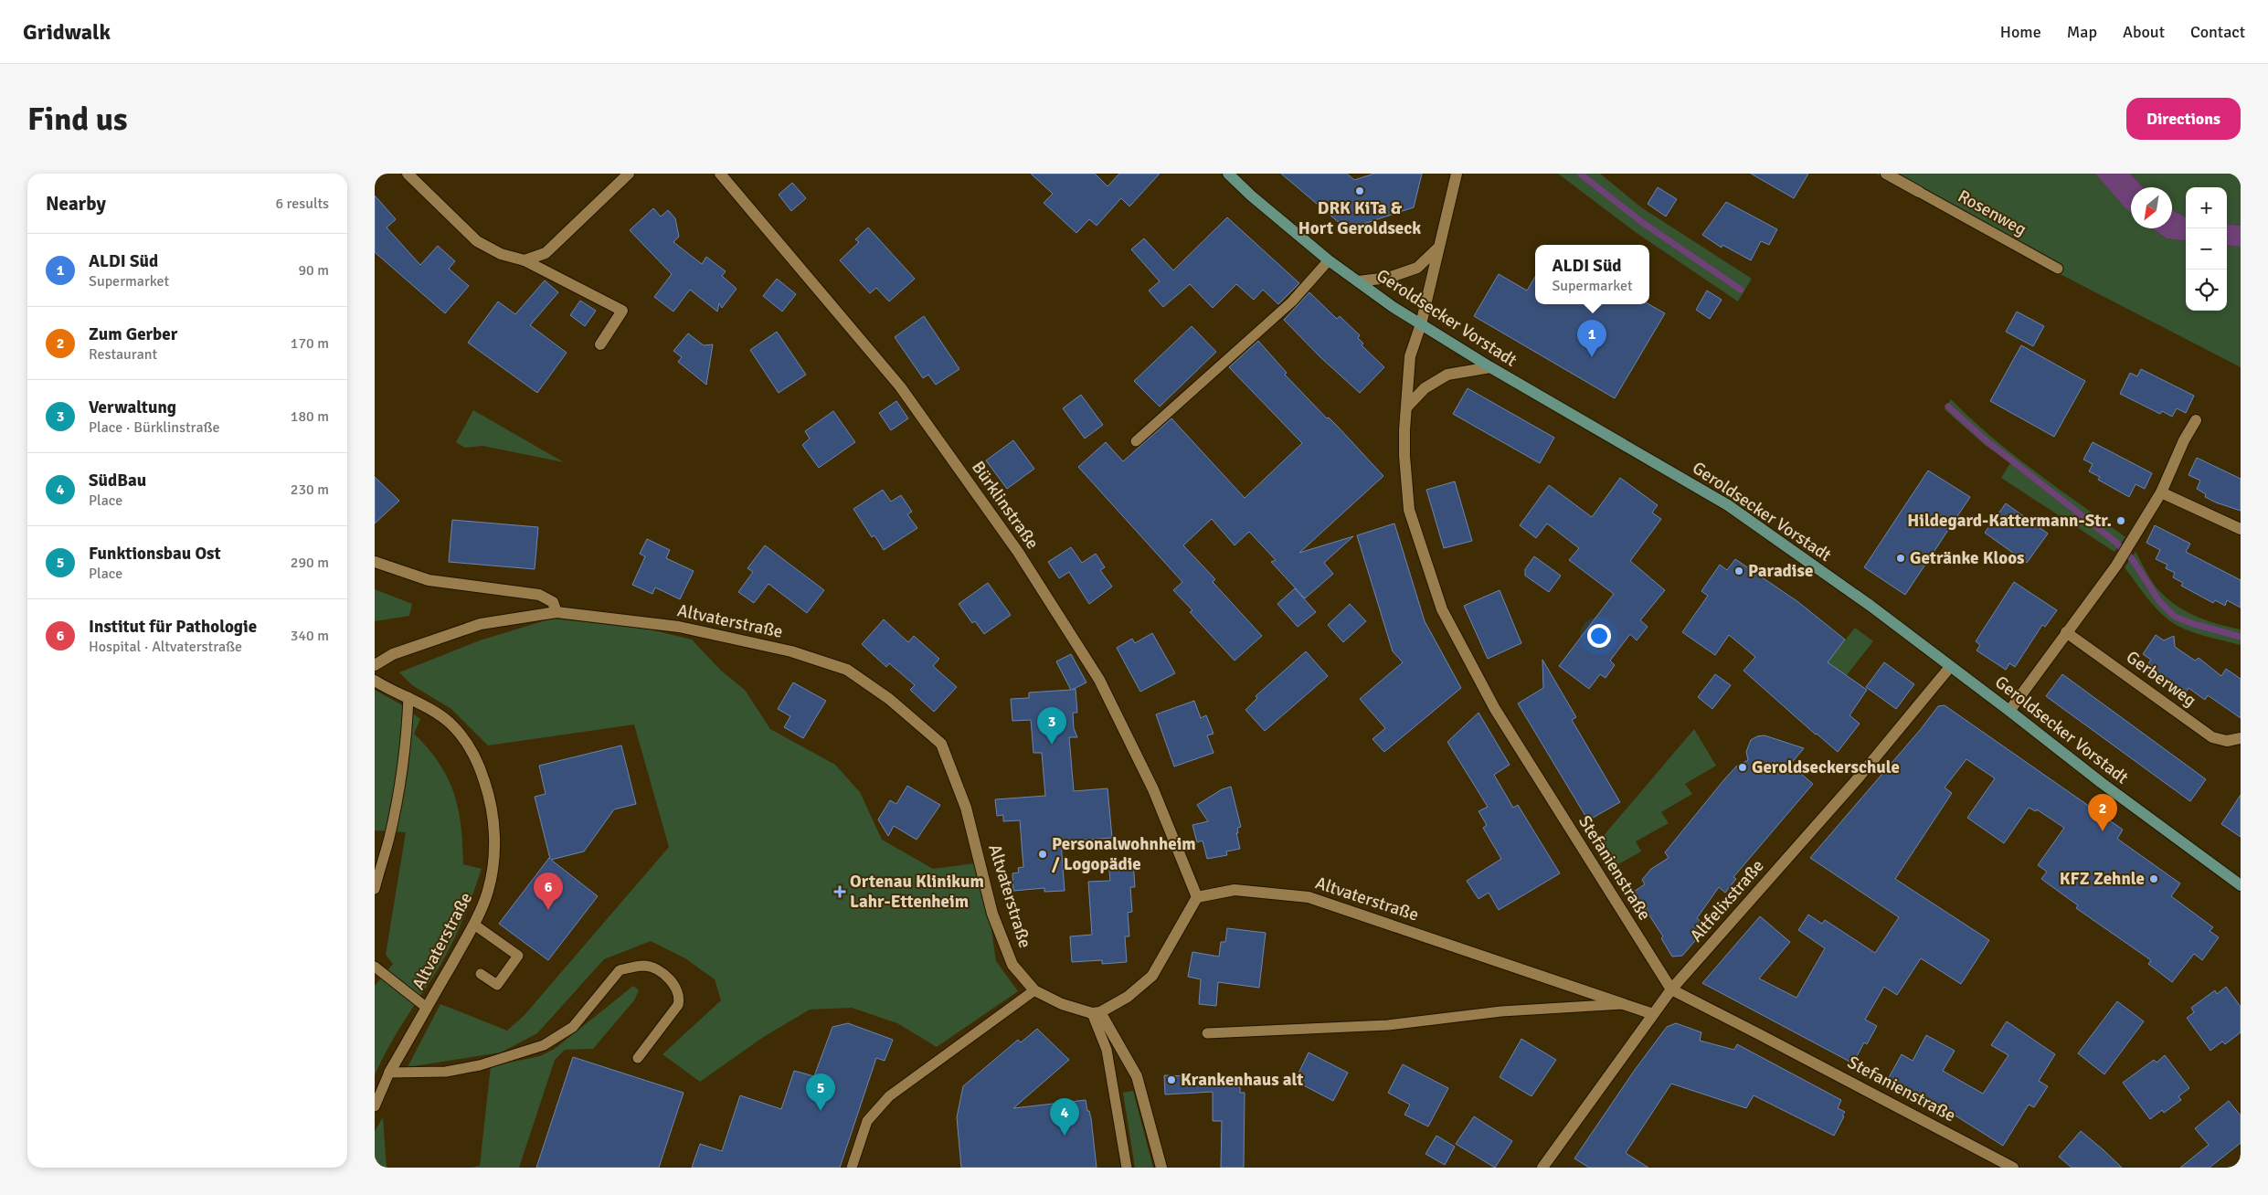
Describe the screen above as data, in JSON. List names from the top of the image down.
{
  "streets": {
    "main road": ["Geroldsecker Vorstadt"],
    "street": [
      "Rosenweg",
      "Bürklinstraße",
      "Altvaterstraße",
      "Gerberweg",
      "Stefanienstraße",
      "Altfelixstraße"
    ]
  },
  "crossings": [
    ["Geroldsecker Vorstadt", "Stefanienstraße"],
    ["Geroldsecker Vorstadt", "Altfelixstraße"],
    ["Bürklinstraße", "Altvaterstraße"],
    ["Altvaterstraße", "Altfelixstraße"],
    ["Stefanienstraße", "Altfelixstraße"]
  ],
  "places": {
    "other": [
      "DRK KiTa & Hort Geroldseck",
      "Hildegard-Kattermann-Str.",
      "Getränke Kloos",
      "Paradise",
      "Geroldseckerschule",
      "Personalwohnheim / Logopädie",
      "KFZ Zehnle",
      "Krankenhaus alt"
    ],
    "health": ["Ortenau Klinikum Lahr-Ettenheim"]
  },
  "north": "bottom left",
  "page": {
    "header": "Gridwalk",
    "nav": [
      "Home",
      "Map",
      "About",
      "Contact"
    ],
    "buttons": "Directions",
    "title": "Find us",
    "heading": ["Nearby", "6 results"],
    "map_buttons": ["+", "−"],
    "list": [
      {
        "mark": "1",
        "name": "ALDI Süd",
        "note": "Supermarket",
        "value": "90 m"
      },
      {
        "mark": "2",
        "name": "Zum Gerber",
        "note": "Restaurant",
        "value": "170 m"
      },
      {
        "mark": "3",
        "name": "Verwaltung",
        "note": "Place · Bürklinstraße",
        "value": "180 m"
      },
      {
        "mark": "4",
        "name": "SüdBau",
        "note": "Place",
        "value": "230 m"
      },
      {
        "mark": "5",
        "name": "Funktionsbau Ost",
        "note": "Place",
        "value": "290 m"
      },
      {
        "mark": "6",
        "name": "Institut für Pathologie",
        "note": "Hospital · Altvaterstraße",
        "value": "340 m"
      }
    ],
    "popup": ["ALDI Süd", "Supermarket"],
    "pins": [
      "1",
      "3",
      "2",
      "6",
      "5",
      "4"
    ]
  }
}
